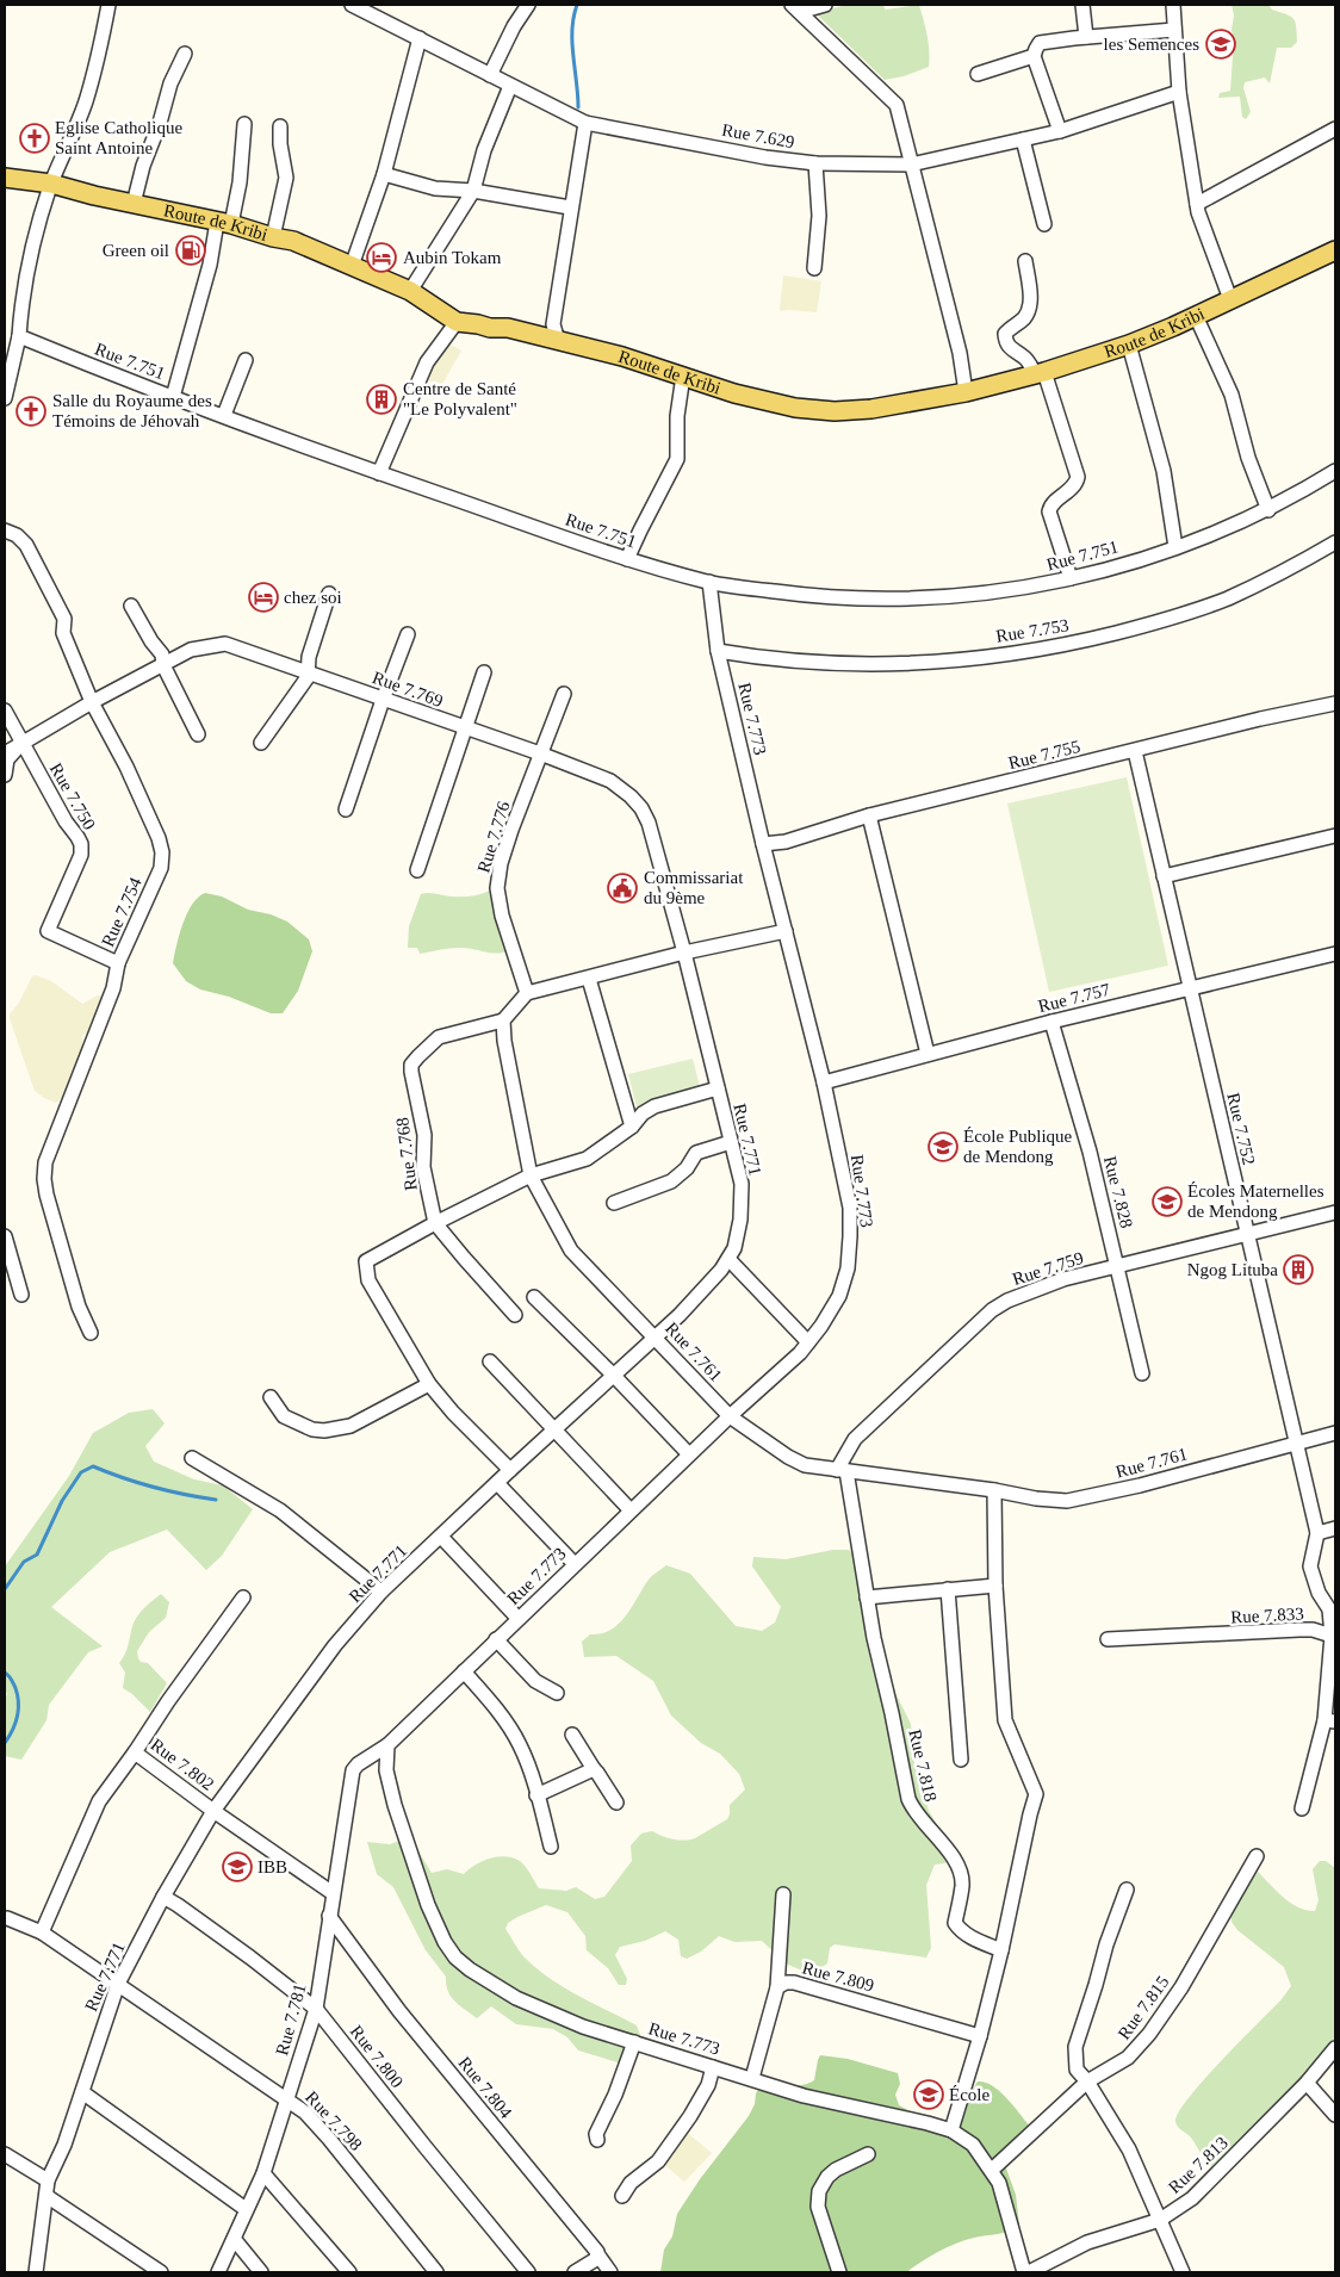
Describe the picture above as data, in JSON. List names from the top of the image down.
{
  "streets": {
    "main road": ["Route de Kribi"],
    "street": [
      "Rue 7.629",
      "Rue 7.751",
      "Rue 7.753",
      "Rue 7.769",
      "Rue 7.773",
      "Rue 7.755",
      "Rue 7.750",
      "Rue 7.776",
      "Rue 7.754",
      "Rue 7.757",
      "Rue 7.752",
      "Rue 7.771",
      "Rue 7.768",
      "Rue 7.828",
      "Rue 7.759",
      "Rue 7.761",
      "Rue 7.833",
      "Rue 7.802",
      "Rue 7.818",
      "Rue 7.809",
      "Rue 7.815",
      "Rue 7.781",
      "Rue 7.800",
      "Rue 7.804",
      "Rue 7.798",
      "Rue 7.813"
    ]
  },
  "crossings": [
    ["Rue 7.751", "Rue 7.773"],
    ["Rue 7.753", "Rue 7.773"],
    ["Rue 7.769", "Rue 7.750"],
    ["Rue 7.769", "Rue 7.776"],
    ["Rue 7.769", "Rue 7.754"],
    ["Rue 7.769", "Rue 7.771"],
    ["Rue 7.773", "Rue 7.755"],
    ["Rue 7.773", "Rue 7.757"],
    ["Rue 7.773", "Rue 7.761"],
    ["Rue 7.773", "Rue 7.809"],
    ["Rue 7.773", "Rue 7.815"],
    ["Rue 7.773", "Rue 7.781"],
    ["Rue 7.773", "Rue 7.813"],
    ["Rue 7.755", "Rue 7.752"],
    ["Rue 7.750", "Rue 7.754"],
    ["Rue 7.757", "Rue 7.752"],
    ["Rue 7.757", "Rue 7.828"],
    ["Rue 7.752", "Rue 7.759"],
    ["Rue 7.752", "Rue 7.761"],
    ["Rue 7.771", "Rue 7.761"],
    ["Rue 7.771", "Rue 7.802"],
    ["Rue 7.771", "Rue 7.800"],
    ["Rue 7.771", "Rue 7.798"],
    ["Rue 7.768", "Rue 7.761"],
    ["Rue 7.828", "Rue 7.759"],
    ["Rue 7.759", "Rue 7.761"],
    ["Rue 7.759", "Rue 7.818"],
    ["Rue 7.761", "Rue 7.818"],
    ["Rue 7.802", "Rue 7.781"],
    ["Rue 7.781", "Rue 7.800"],
    ["Rue 7.781", "Rue 7.804"],
    ["Rue 7.781", "Rue 7.798"]
  ],
  "places": {
    "school or university": [
      "les Semences",
      "École Publique de Mendong",
      "Écoles Maternelles de Mendong",
      "IBB",
      "École"
    ],
    "church": ["Eglise Catholique Saint Antoine", "Salle du Royaume des Témoins de Jéhovah"],
    "fuel station": ["Green oil"],
    "hotel": ["Aubin Tokam", "chez soi"],
    "building": ["Centre de Santé \"Le Polyvalent\"", "Ngog Lituba"],
    "public building": ["Commissariat du 9ème"]
  }
}
